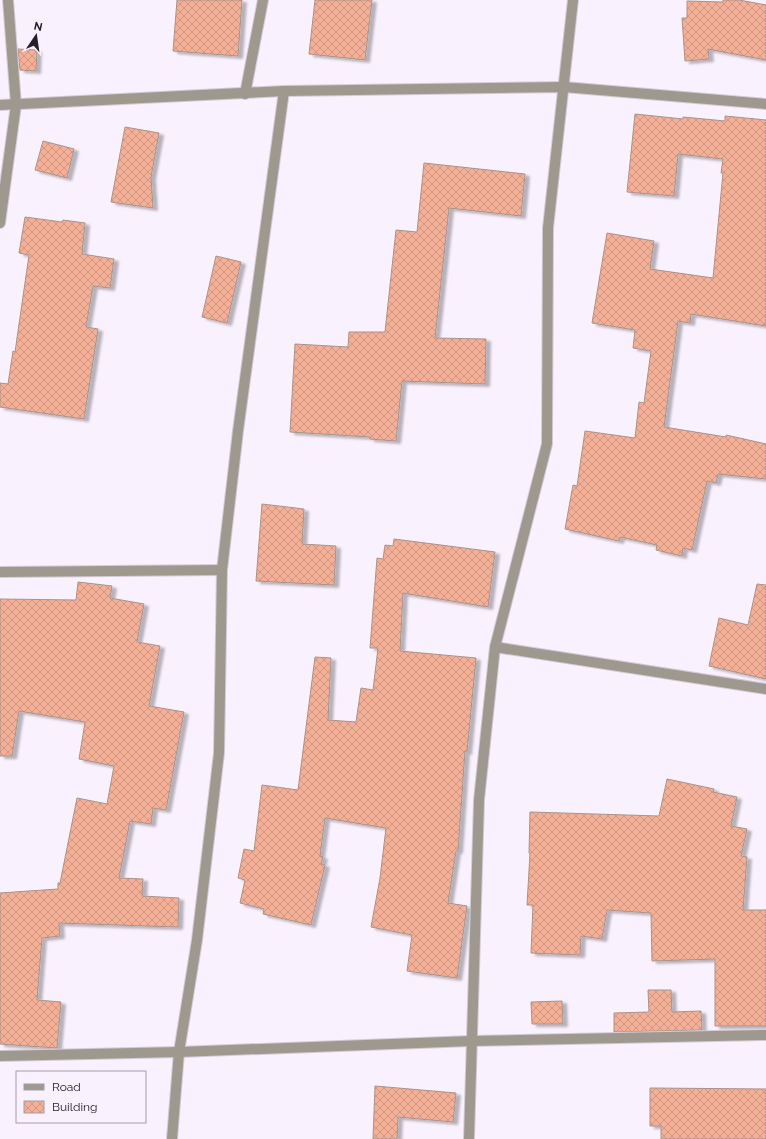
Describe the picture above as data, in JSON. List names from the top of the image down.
{
  "legend": ["Road", "Building"],
  "north": "top"
}
